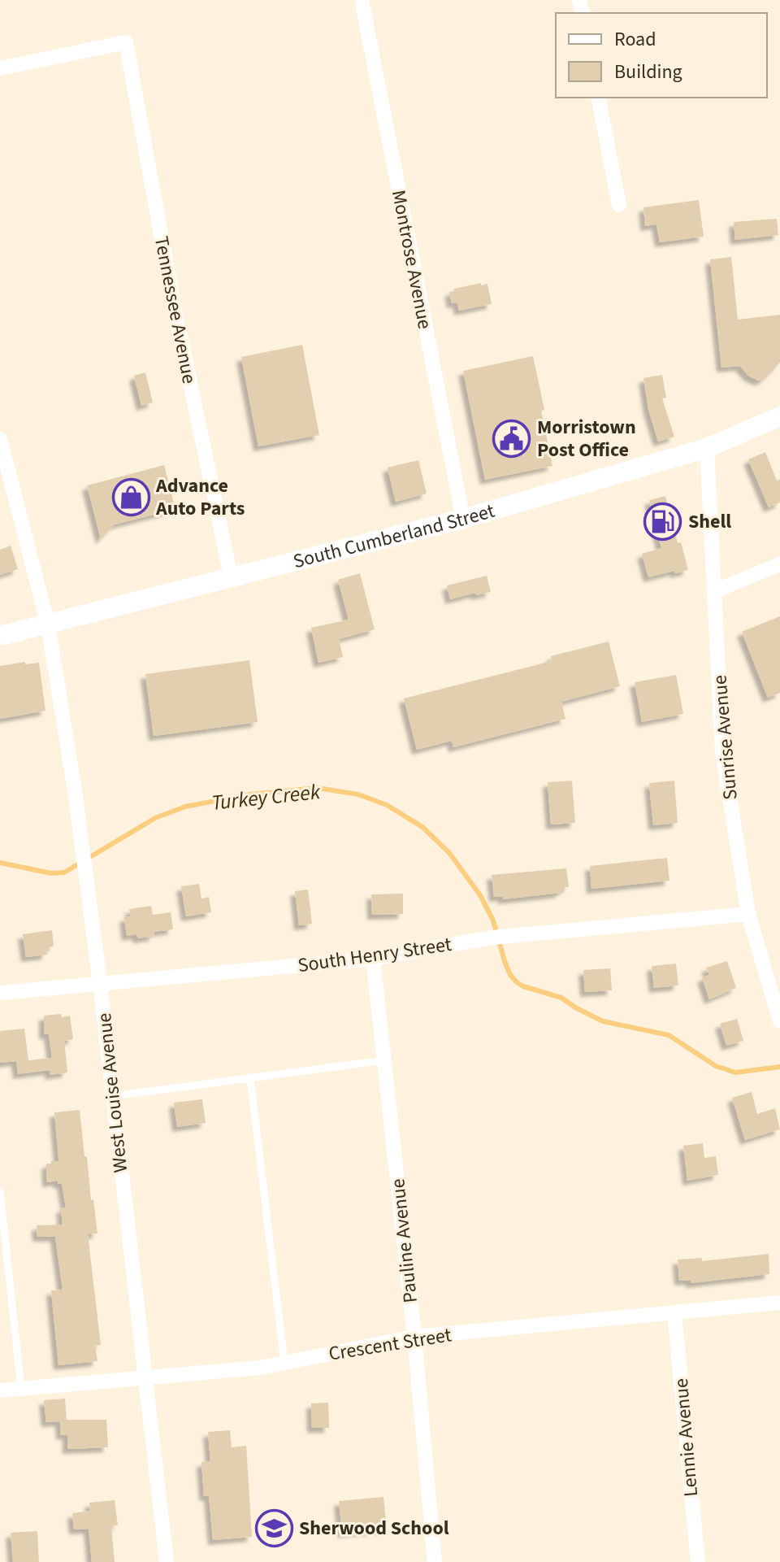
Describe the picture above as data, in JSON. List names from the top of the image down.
{
  "streets": {
    "main road": ["South Cumberland Street"],
    "street": [
      "Montrose Avenue",
      "Tennessee Avenue",
      "Sunrise Avenue",
      "South Henry Street",
      "West Louise Avenue",
      "Pauline Avenue",
      "Crescent Street",
      "Lennie Avenue"
    ]
  },
  "crossings": [
    ["Montrose Avenue", "South Cumberland Street"],
    ["Tennessee Avenue", "South Cumberland Street"],
    ["South Cumberland Street", "Sunrise Avenue"],
    ["South Cumberland Street", "West Louise Avenue"],
    ["Sunrise Avenue", "South Henry Street"],
    ["South Henry Street", "West Louise Avenue"],
    ["South Henry Street", "Pauline Avenue"],
    ["West Louise Avenue", "Crescent Street"],
    ["Pauline Avenue", "Crescent Street"],
    ["Crescent Street", "Lennie Avenue"]
  ],
  "water": ["Turkey Creek"],
  "places": {
    "public building": ["Morristown Post Office"],
    "shop": ["Advance Auto Parts"],
    "fuel station": ["Shell"],
    "school or university": ["Sherwood School"]
  },
  "legend": ["Road", "Building"]
}
